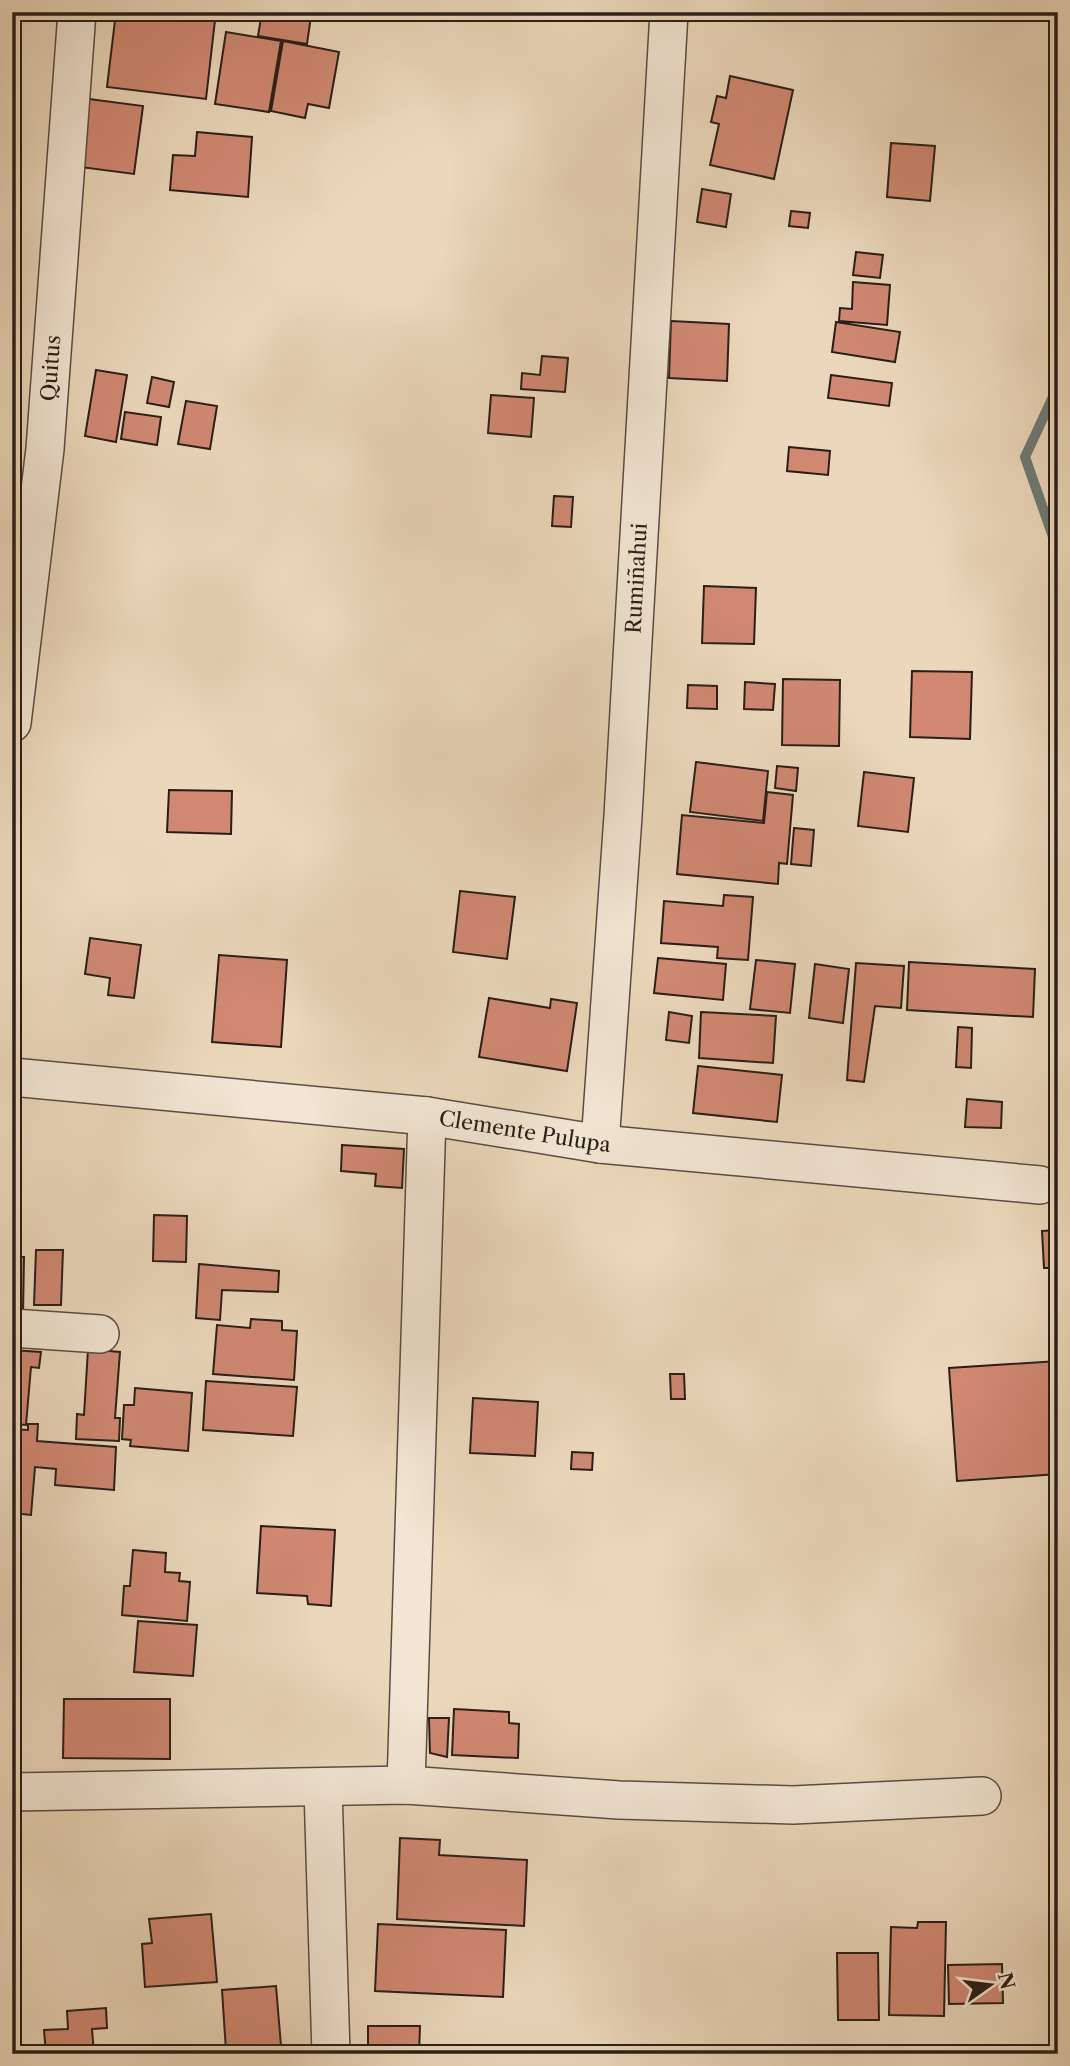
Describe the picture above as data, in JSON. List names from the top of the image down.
{
  "streets": {
    "street": ["Quitus", "Rumiñahui", "Clemente Pulupa"]
  },
  "crossings": [
    ["Rumiñahui", "Clemente Pulupa"]
  ],
  "north": "right"
}
